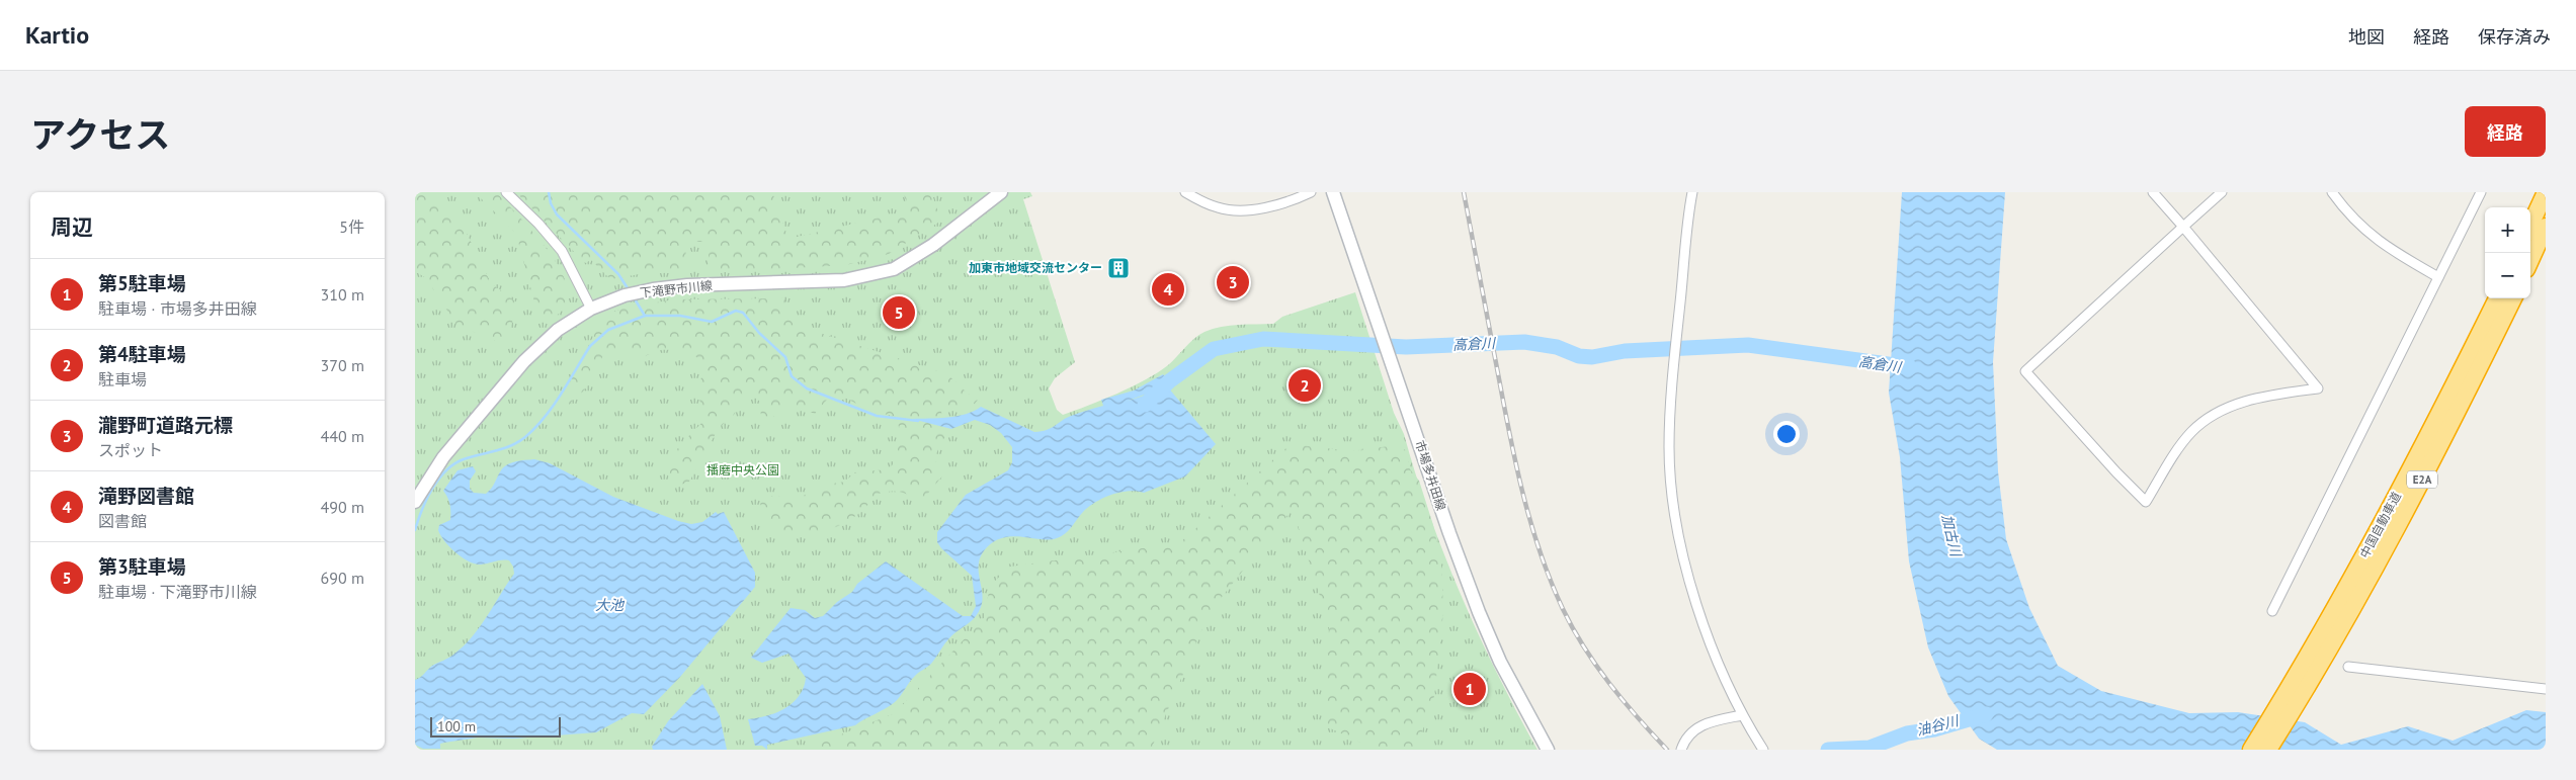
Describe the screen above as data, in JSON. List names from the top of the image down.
{
  "streets": {
    "highway": ["E2A", "中国自動車道"],
    "main road": ["下滝野市川線", "市場多井田線"]
  },
  "water": [
    "高倉川",
    "加古川",
    "大池",
    "油谷川"
  ],
  "parks": ["播磨中央公園"],
  "places": {
    "building": ["加東市地域交流センター"]
  },
  "scale_bar": "100 m",
  "page": {
    "header": "Kartio",
    "nav": ["地図", "経路", "保存済み"],
    "title": "アクセス",
    "buttons": "経路",
    "heading": ["周辺", "5件"],
    "map_buttons": ["+", "−"],
    "list": [
      {
        "mark": "1",
        "name": "第5駐車場",
        "note": "駐車場 · 市場多井田線",
        "value": "310 m"
      },
      {
        "mark": "2",
        "name": "第4駐車場",
        "note": "駐車場",
        "value": "370 m"
      },
      {
        "mark": "3",
        "name": "瀧野町道路元標",
        "note": "スポット",
        "value": "440 m"
      },
      {
        "mark": "4",
        "name": "滝野図書館",
        "note": "図書館",
        "value": "490 m"
      },
      {
        "mark": "5",
        "name": "第3駐車場",
        "note": "駐車場 · 下滝野市川線",
        "value": "690 m"
      }
    ],
    "pins": [
      "3",
      "4",
      "5",
      "2",
      "1"
    ],
    "scale": "100 m"
  }
}
